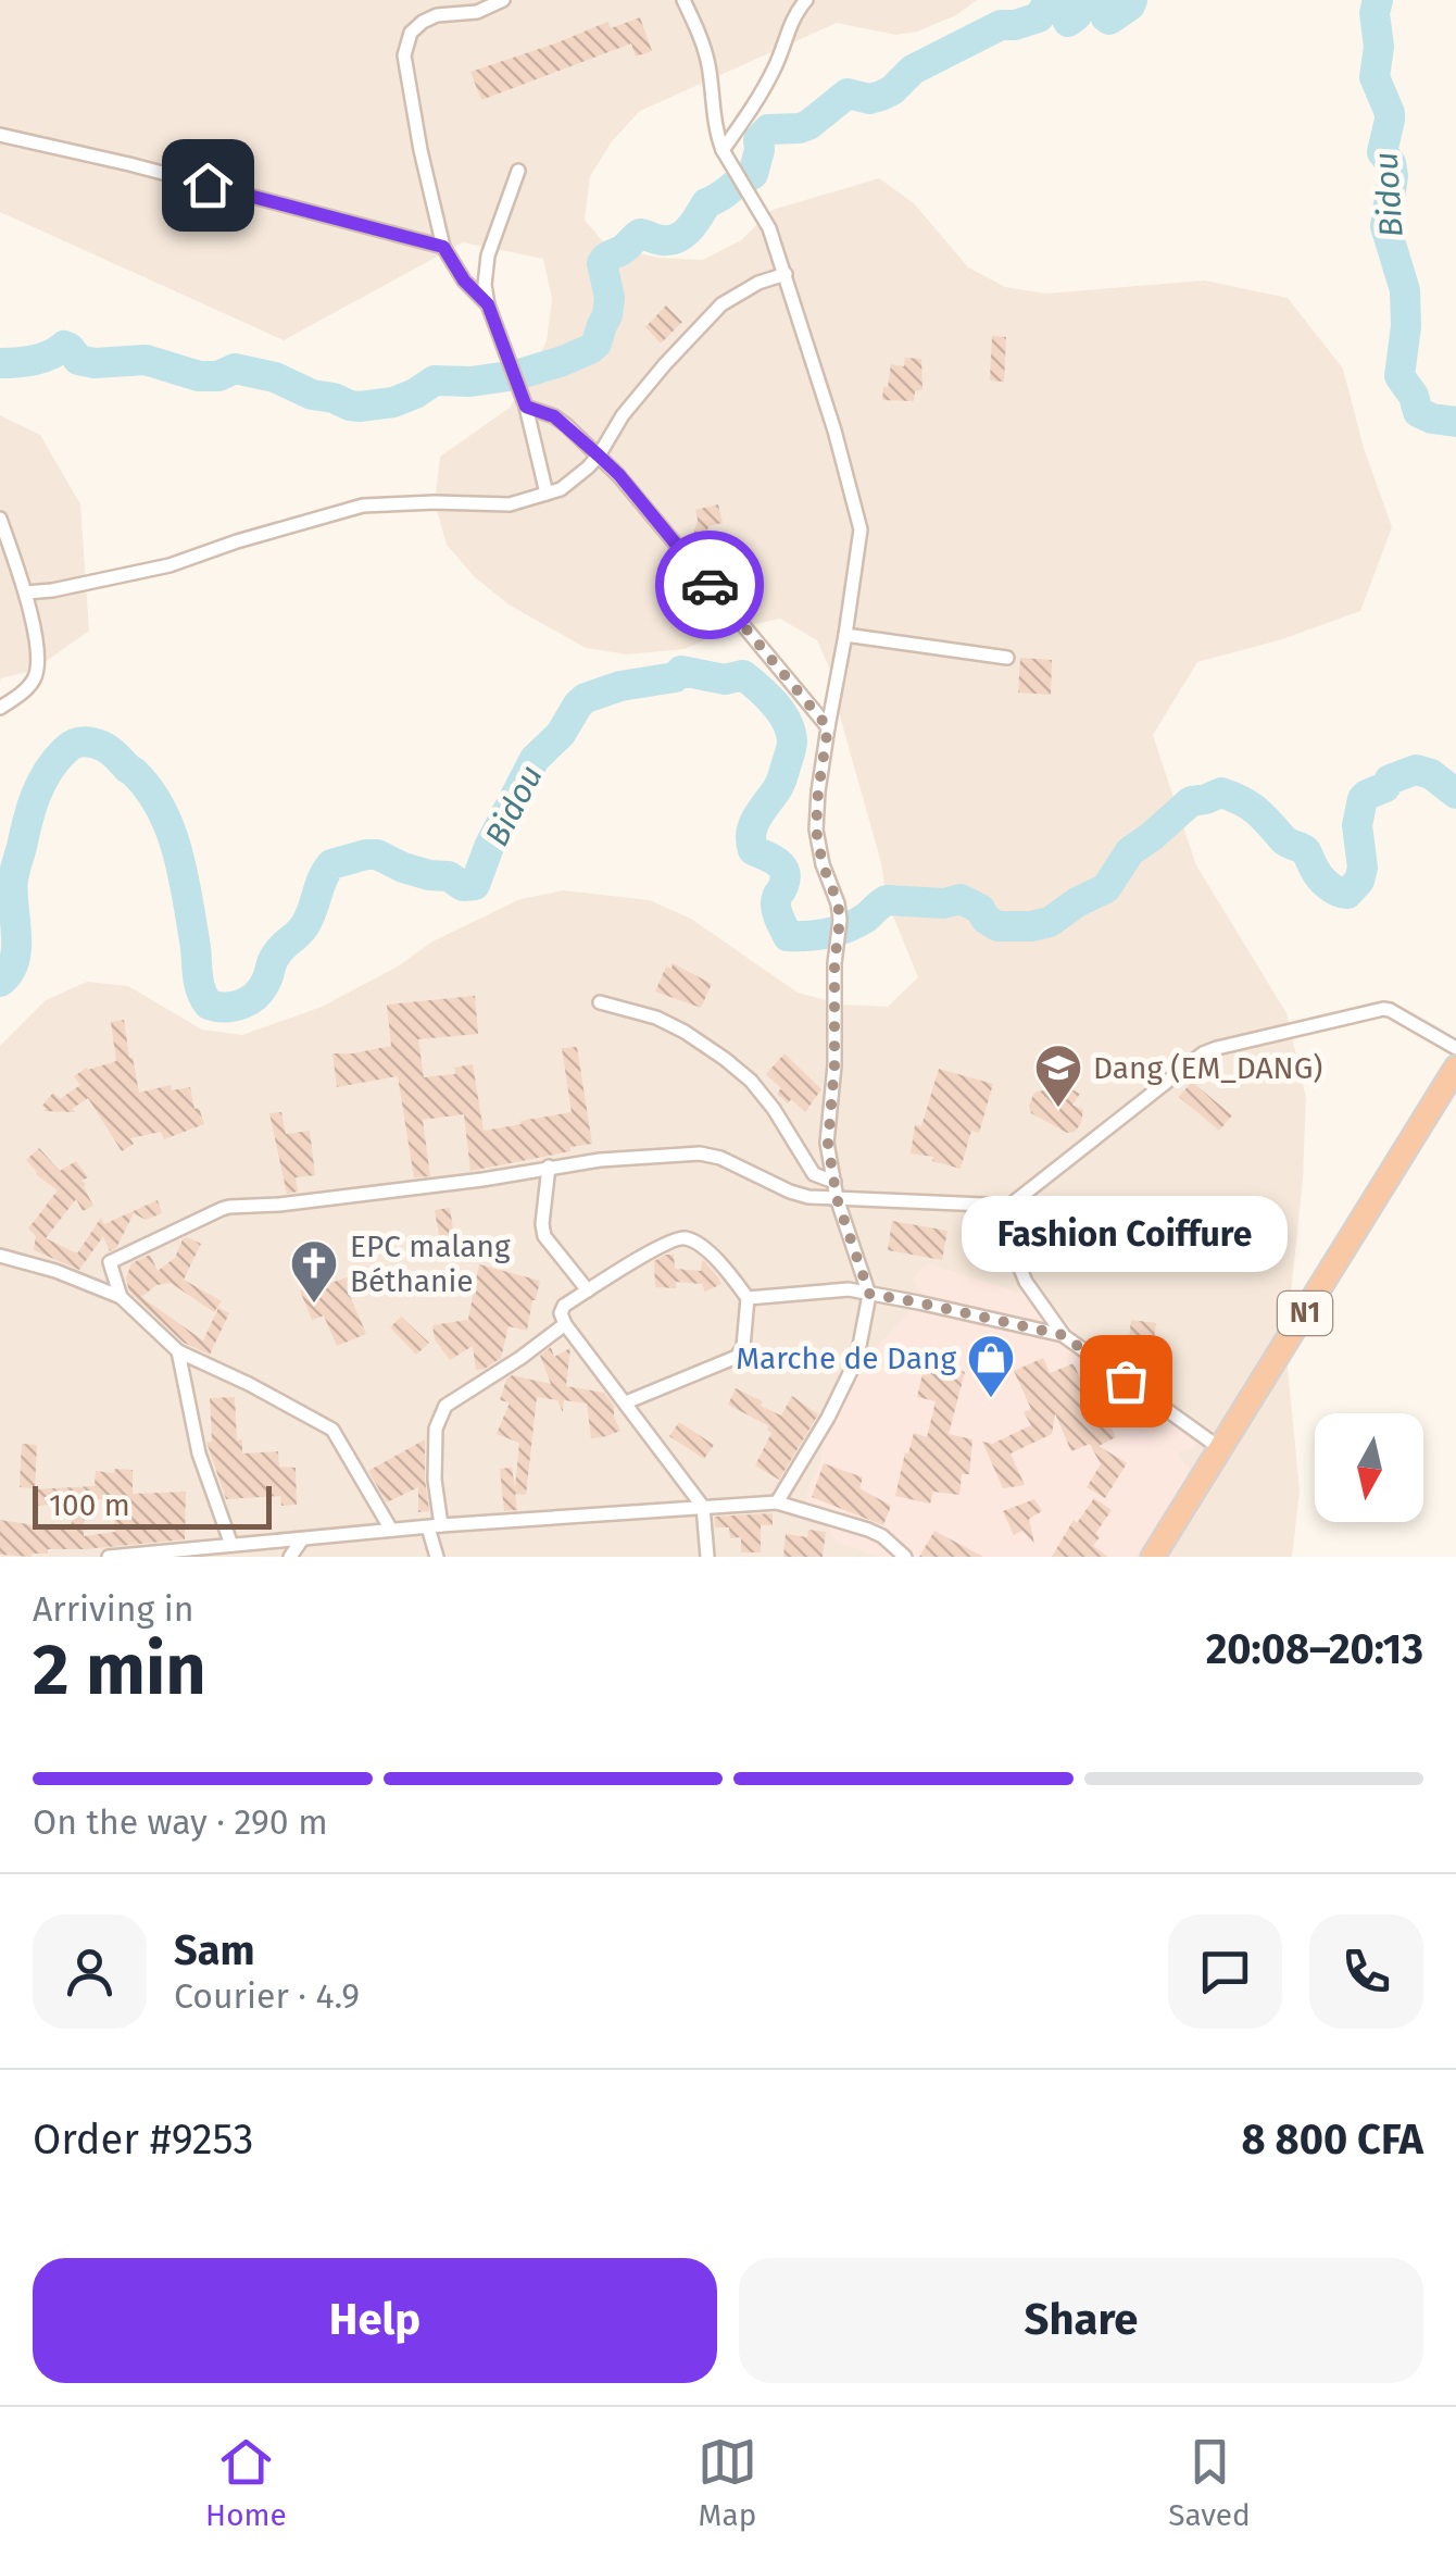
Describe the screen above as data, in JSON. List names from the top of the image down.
{
  "streets": {
    "highway": ["N1"]
  },
  "water": ["Bidou"],
  "places": {
    "school or university": ["Dang (EM_DANG)"],
    "church": ["EPC malang Béthanie"],
    "other": ["Fashion Coiffure"],
    "shop": ["Marche de Dang"]
  },
  "scale_bar": "100 m",
  "north": "bottom",
  "page": {
    "bubble": "Fashion Coiffure",
    "scale": "100 m",
    "heading": ["2 min", "Arriving in", "20:08–20:13"],
    "panel": [
      "Sam",
      "Courier · 4.9",
      "Order #9253",
      "8 800 CFA"
    ],
    "bar": "On the way · 290 m",
    "buttons": ["Help", "Share"],
    "tabs": ["Home", "Map", "Saved"]
  }
}
